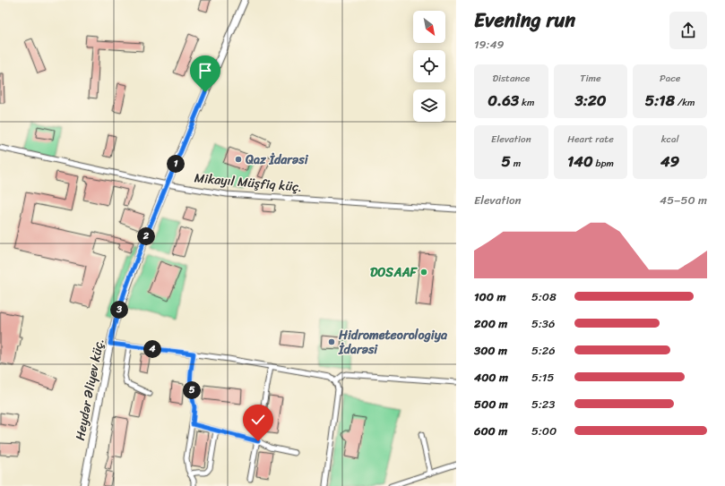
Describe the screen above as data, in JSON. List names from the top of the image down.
{
  "streets": {
    "main road": ["Heydər Əliyev küç."],
    "street": ["Mikayıl Müşfiq küç."]
  },
  "crossings": [
    ["Mikayıl Müşfiq küç.", "Heydər Əliyev küç."]
  ],
  "places": ["Qaz İdarəsi", "DOSAAF", "Hidrometeorologiya İdarəsi"],
  "north": "bottom right",
  "page": {
    "heading": ["Evening run", "19:49"],
    "stats": [
      ["Distance", "0.63 km"],
      ["Time", "3:20"],
      ["Pace", "5:18 /km"],
      ["Elevation", "5 m"],
      ["Heart rate", "140 bpm"],
      ["kcal", "49"]
    ],
    "pins": [
      "1",
      "2",
      "3",
      "4",
      "5"
    ],
    "chart": ["Elevation", "45–50 m"],
    "list": [
      {
        "name": "100 m",
        "note": "5:08"
      },
      {
        "name": "200 m",
        "note": "5:36"
      },
      {
        "name": "300 m",
        "note": "5:26"
      },
      {
        "name": "400 m",
        "note": "5:15"
      },
      {
        "name": "500 m",
        "note": "5:23"
      },
      {
        "name": "600 m",
        "note": "5:00"
      }
    ]
  }
}
